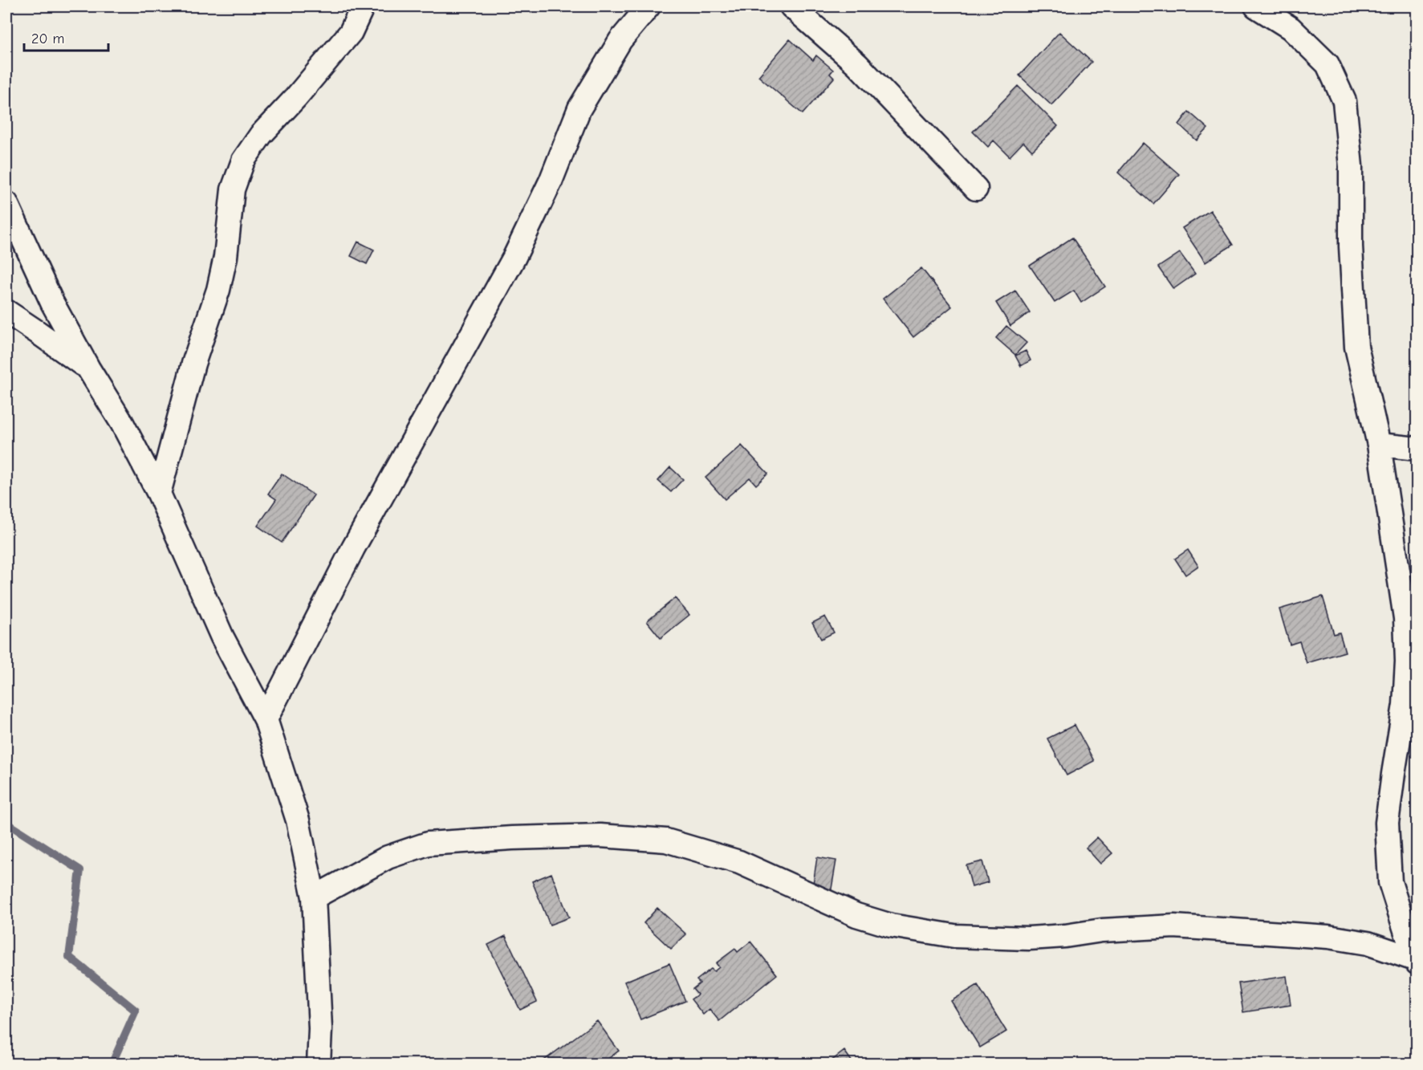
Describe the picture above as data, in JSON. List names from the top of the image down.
{
  "scale_bar": "20 m"
}
